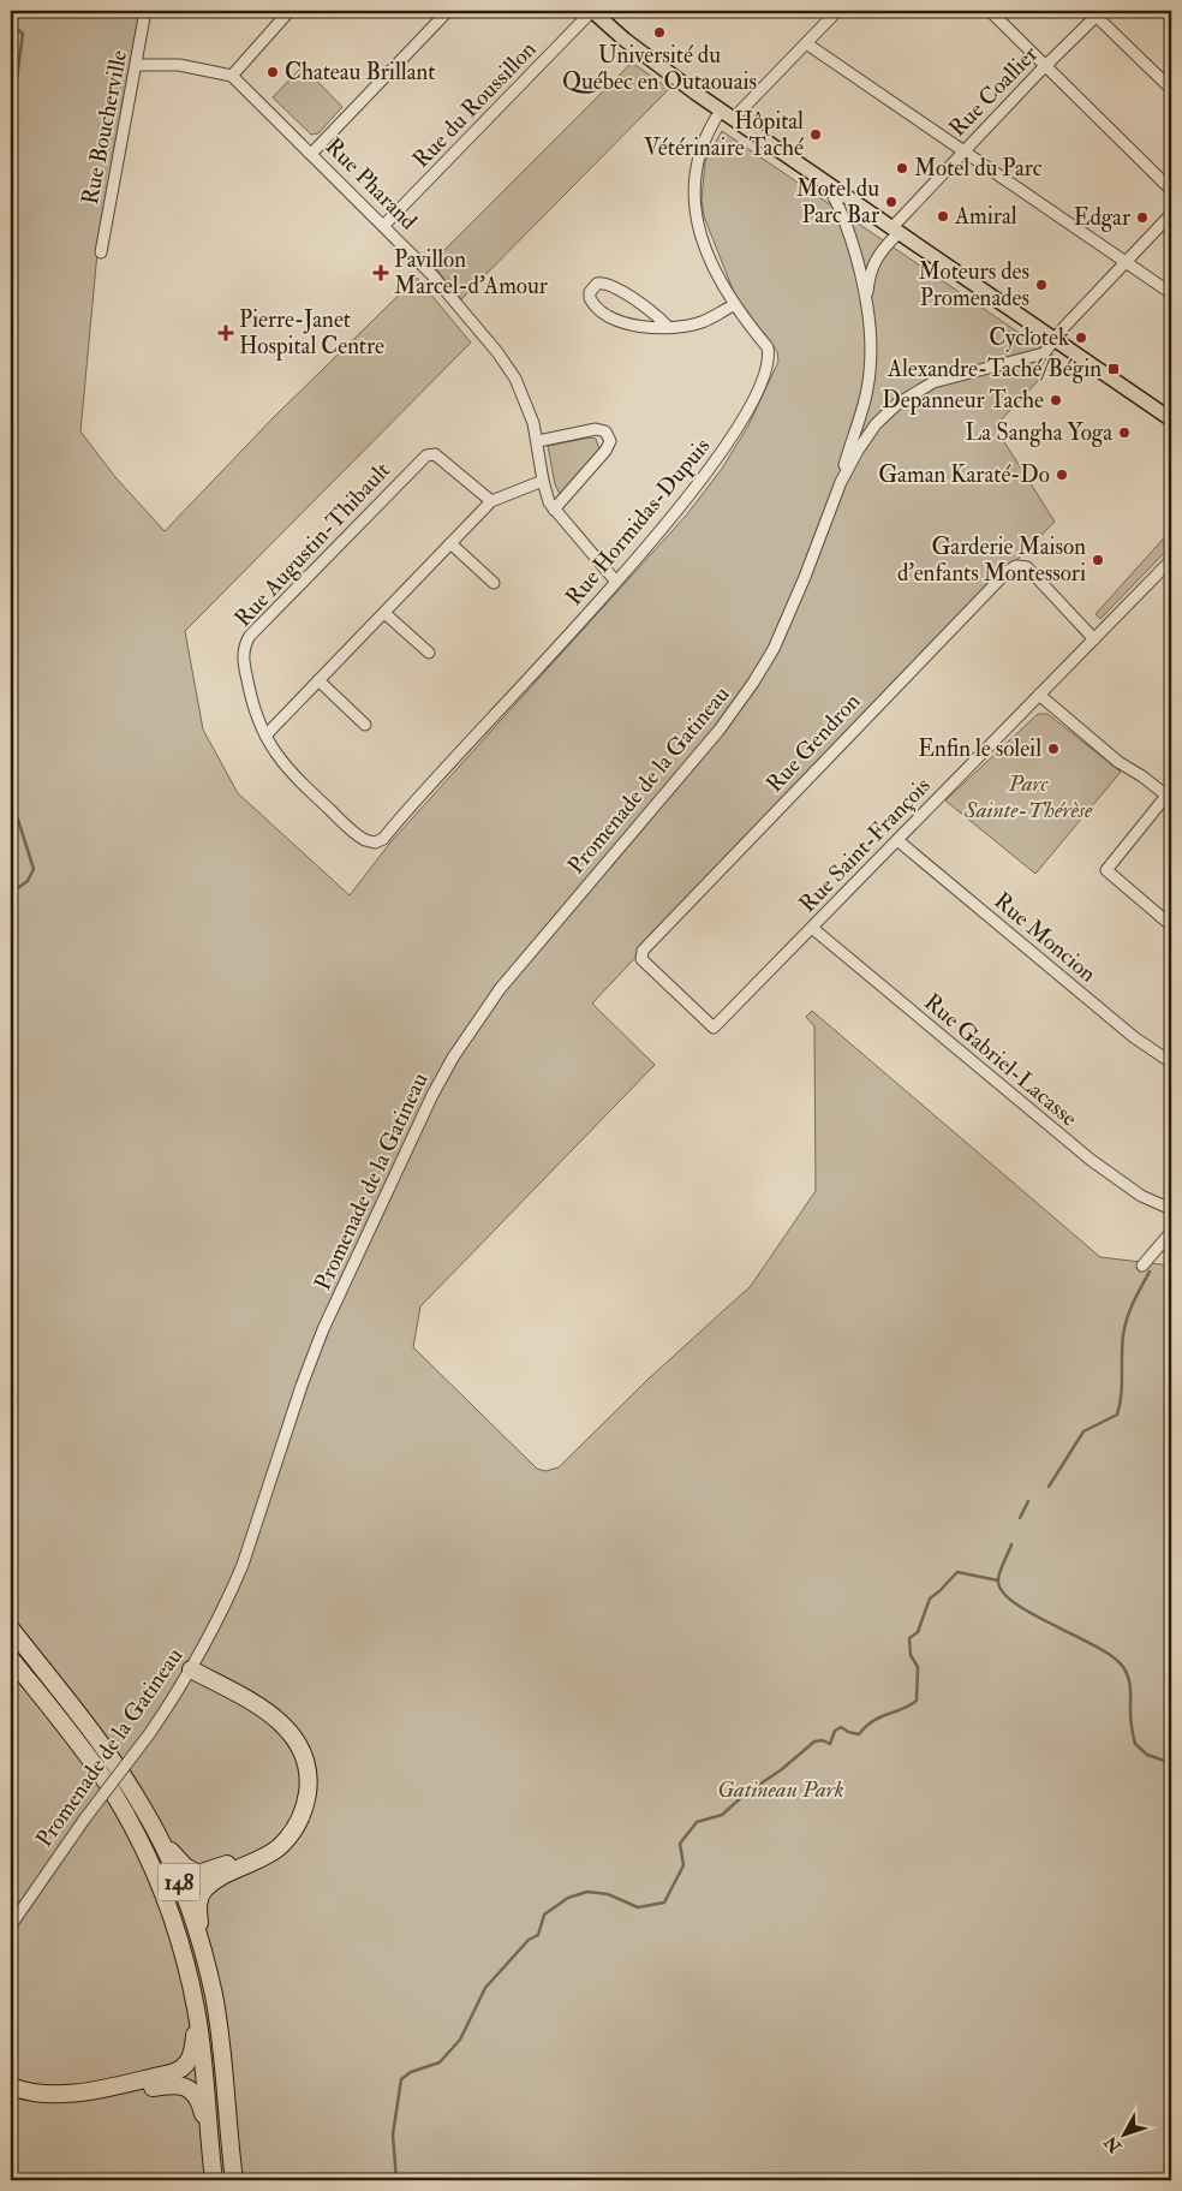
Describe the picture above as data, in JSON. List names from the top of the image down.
{
  "streets": {
    "highway": ["148"],
    "street": [
      "Rue Coallier",
      "Rue du Roussillon",
      "Rue Boucherville",
      "Rue Pharand",
      "Rue Hormidas-Dupuis",
      "Rue Augustin-Thibault",
      "Rue Gendron",
      "Promenade de la Gatineau",
      "Rue Saint-François",
      "Rue Moncion",
      "Rue Gabriel-Lacasse"
    ]
  },
  "crossings": [
    ["Rue du Roussillon", "Rue Pharand"],
    ["Rue Pharand", "Rue Hormidas-Dupuis"],
    ["Rue Hormidas-Dupuis", "Rue Augustin-Thibault"],
    ["Rue Gendron", "Rue Saint-François"],
    ["Rue Saint-François", "Rue Moncion"],
    ["Rue Saint-François", "Rue Gabriel-Lacasse"]
  ],
  "parks": ["Parc Sainte-Thérèse", "Gatineau Park"],
  "places": {
    "other": [
      "Université du Québec en Outaouais",
      "Chateau Brillant",
      "Hôpital Vétérinaire Taché",
      "Motel du Parc",
      "Motel du Parc Bar",
      "Amiral",
      "Edgar",
      "Moteurs des Promenades",
      "Cyclotek",
      "Depanneur Tache",
      "La Sangha Yoga",
      "Gaman Karaté-Do",
      "Garderie Maison d'enfants Montessori",
      "Enfin le soleil"
    ],
    "health": ["Pavillon Marcel-d'Amour", "Pierre-Janet Hospital Centre"],
    "transit": ["Alexandre-Taché/Bégin"]
  },
  "north": "bottom left"
}
